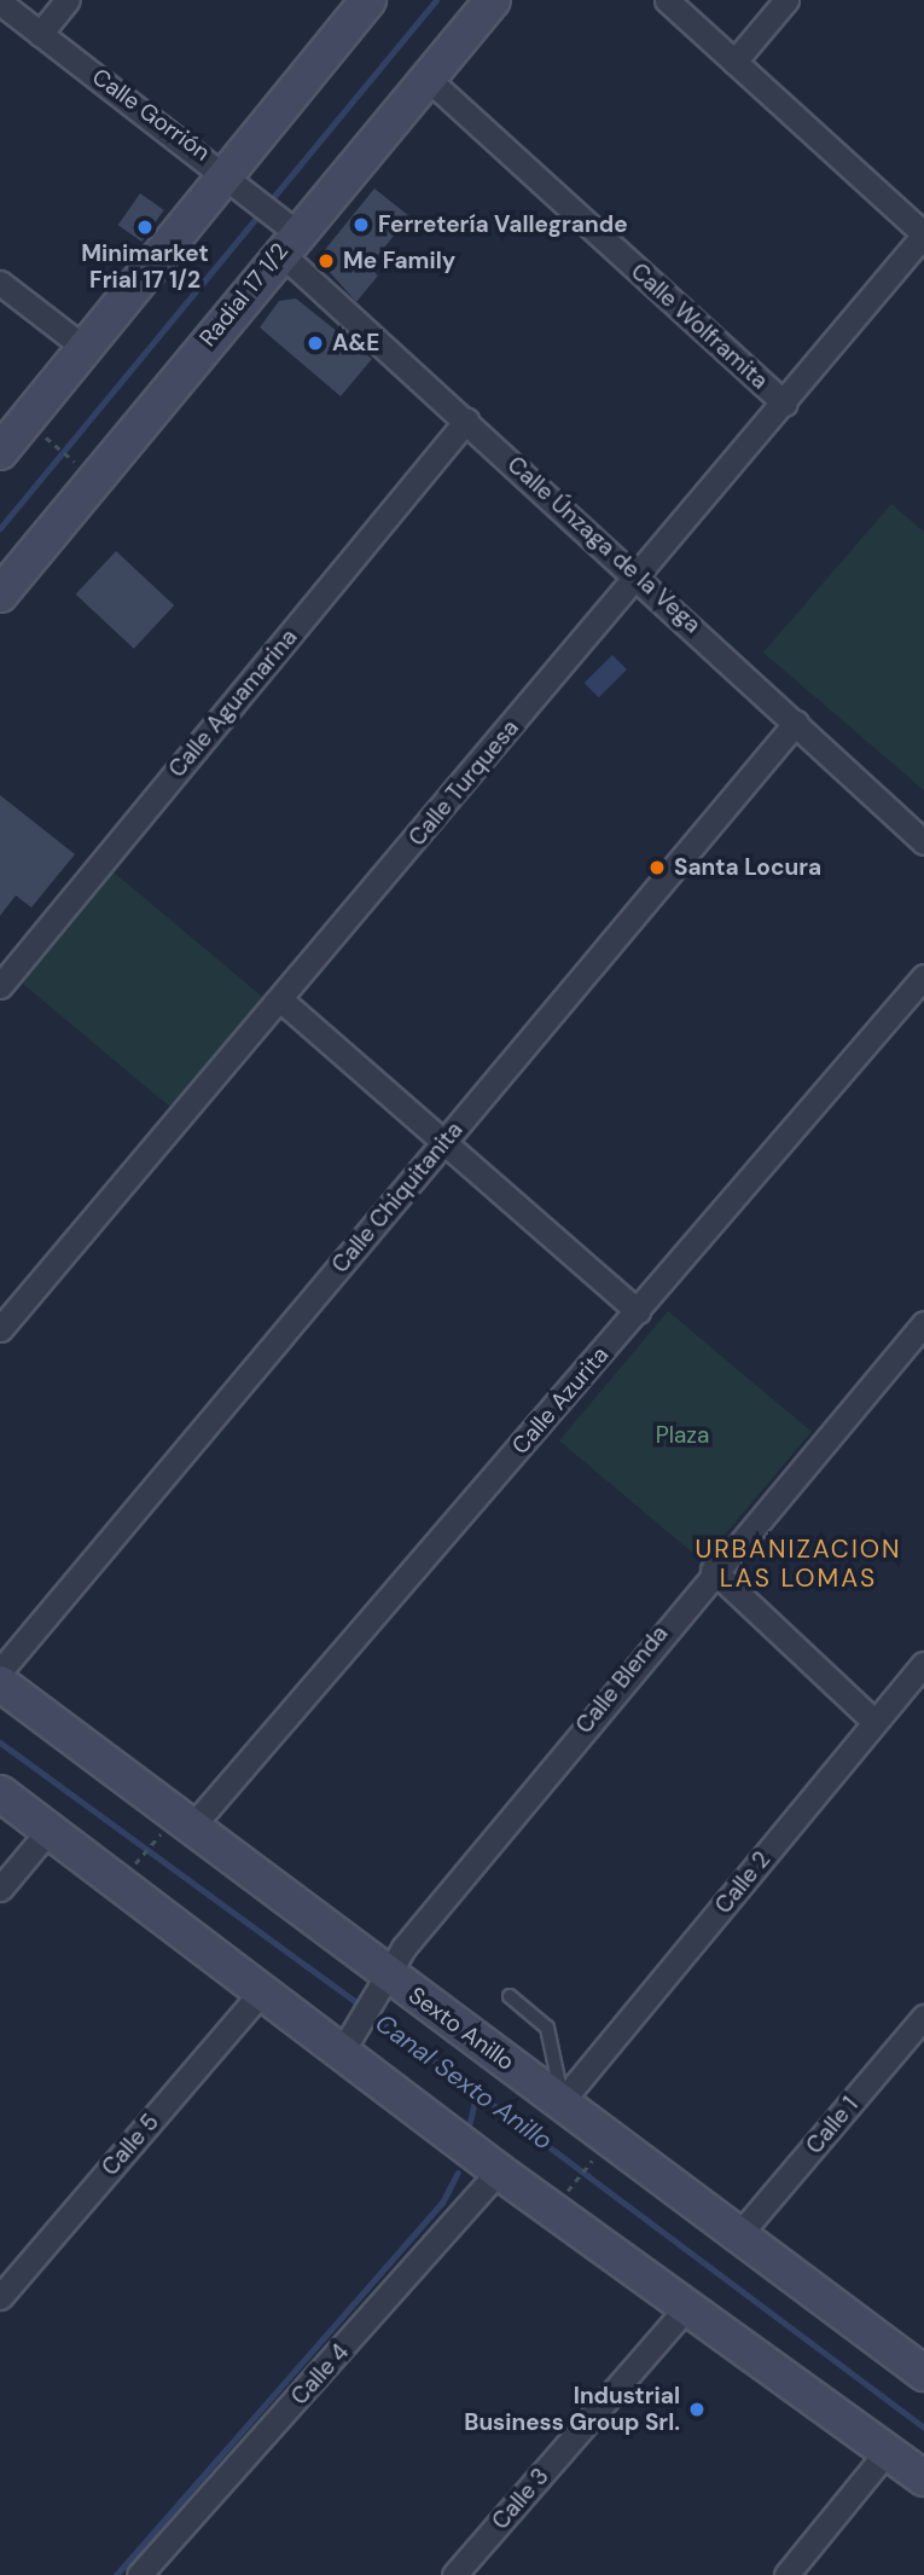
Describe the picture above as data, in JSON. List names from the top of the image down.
{
  "streets": {
    "main road": ["Radial 17 1/2", "Sexto Anillo"],
    "street": [
      "Calle Gorrión",
      "Calle Wolframita",
      "Calle Únzaga de la Vega",
      "Calle Aguamarina",
      "Calle Turquesa",
      "Calle Chiquitanita",
      "Calle Azurita",
      "Calle Blenda",
      "Calle 2",
      "Calle 1",
      "Calle 5",
      "Calle 4",
      "Calle 3"
    ]
  },
  "crossings": [
    ["Calle Gorrión", "Radial 17 1/2"],
    ["Calle Gorrión", "Calle Únzaga de la Vega"],
    ["Radial 17 1/2", "Calle Wolframita"],
    ["Radial 17 1/2", "Calle Únzaga de la Vega"],
    ["Calle Wolframita", "Calle Turquesa"],
    ["Calle Únzaga de la Vega", "Calle Aguamarina"],
    ["Calle Únzaga de la Vega", "Calle Turquesa"],
    ["Calle Únzaga de la Vega", "Calle Chiquitanita"],
    ["Calle Azurita", "Sexto Anillo"],
    ["Calle Blenda", "Sexto Anillo"],
    ["Calle 2", "Sexto Anillo"],
    ["Sexto Anillo", "Calle 1"]
  ],
  "districts": ["URBANIZACION LAS LOMAS"],
  "water": ["Canal Sexto Anillo"],
  "parks": ["Plaza"],
  "places": [
    "Ferretería Vallegrande",
    "Minimarket Frial 17 1/2",
    "Me Family",
    "A&E",
    "Santa Locura",
    "Industrial Business Group Srl."
  ]
}
